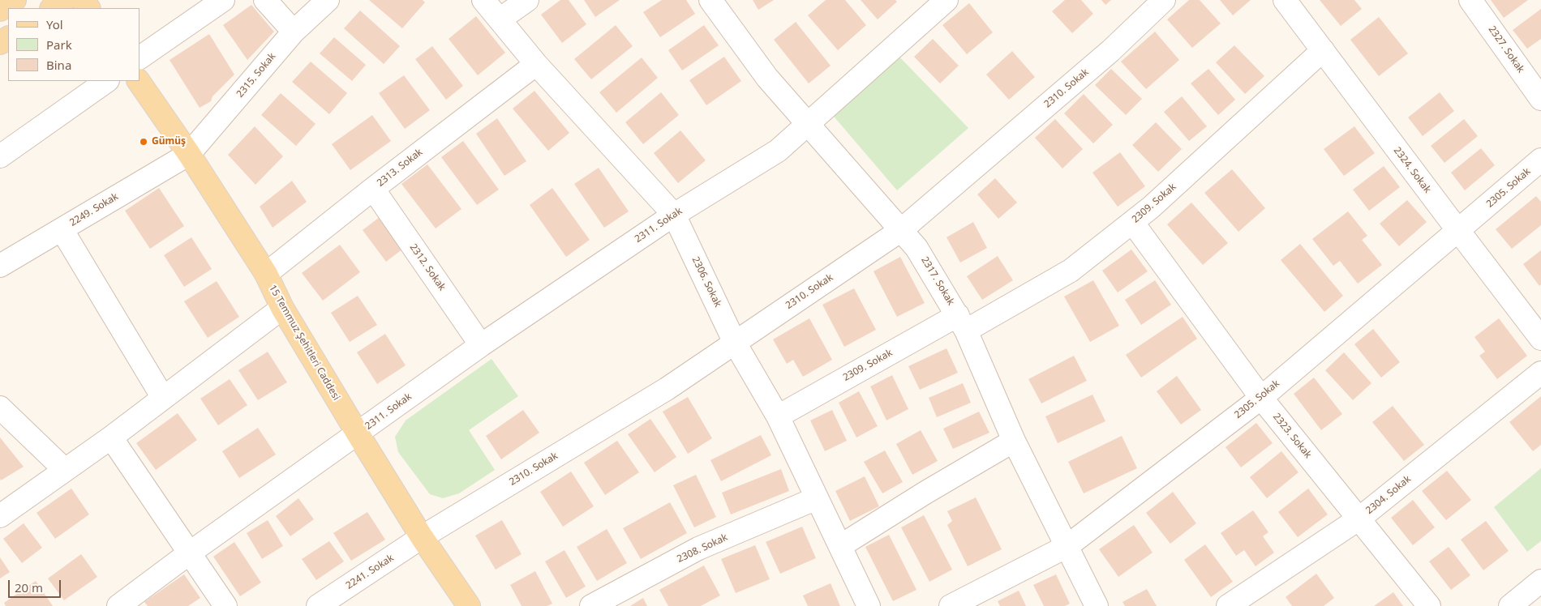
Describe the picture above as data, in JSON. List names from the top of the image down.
{
  "streets": {
    "main road": ["15 Temmuz Şehitleri Caddesi"],
    "street": [
      "2327. Sokak",
      "2315. Sokak",
      "2310. Sokak",
      "2313. Sokak",
      "2324. Sokak",
      "2305. Sokak",
      "2309. Sokak",
      "2249. Sokak",
      "2311. Sokak",
      "2312. Sokak",
      "2317. Sokak",
      "2306. Sokak",
      "2323. Sokak",
      "2304. Sokak",
      "2308. Sokak",
      "2241. Sokak"
    ]
  },
  "crossings": [
    ["2315. Sokak", "2249. Sokak"],
    ["2315. Sokak", "15 Temmuz Şehitleri Caddesi"],
    ["2310. Sokak", "2317. Sokak"],
    ["2310. Sokak", "2306. Sokak"],
    ["2310. Sokak", "15 Temmuz Şehitleri Caddesi"],
    ["2310. Sokak", "2241. Sokak"],
    ["2313. Sokak", "2312. Sokak"],
    ["2313. Sokak", "2306. Sokak"],
    ["2313. Sokak", "15 Temmuz Şehitleri Caddesi"],
    ["2324. Sokak", "2305. Sokak"],
    ["2324. Sokak", "2309. Sokak"],
    ["2305. Sokak", "2317. Sokak"],
    ["2305. Sokak", "2323. Sokak"],
    ["2309. Sokak", "2317. Sokak"],
    ["2309. Sokak", "2306. Sokak"],
    ["2309. Sokak", "2323. Sokak"],
    ["2249. Sokak", "15 Temmuz Şehitleri Caddesi"],
    ["2311. Sokak", "2312. Sokak"],
    ["2311. Sokak", "2317. Sokak"],
    ["2311. Sokak", "2306. Sokak"],
    ["2311. Sokak", "15 Temmuz Şehitleri Caddesi"],
    ["2306. Sokak", "2308. Sokak"],
    ["15 Temmuz Şehitleri Caddesi", "2241. Sokak"],
    ["2323. Sokak", "2304. Sokak"]
  ],
  "places": ["Gümüş"],
  "legend": ["Yol", "Park", "Bina"],
  "scale_bar": "20 m"
}
